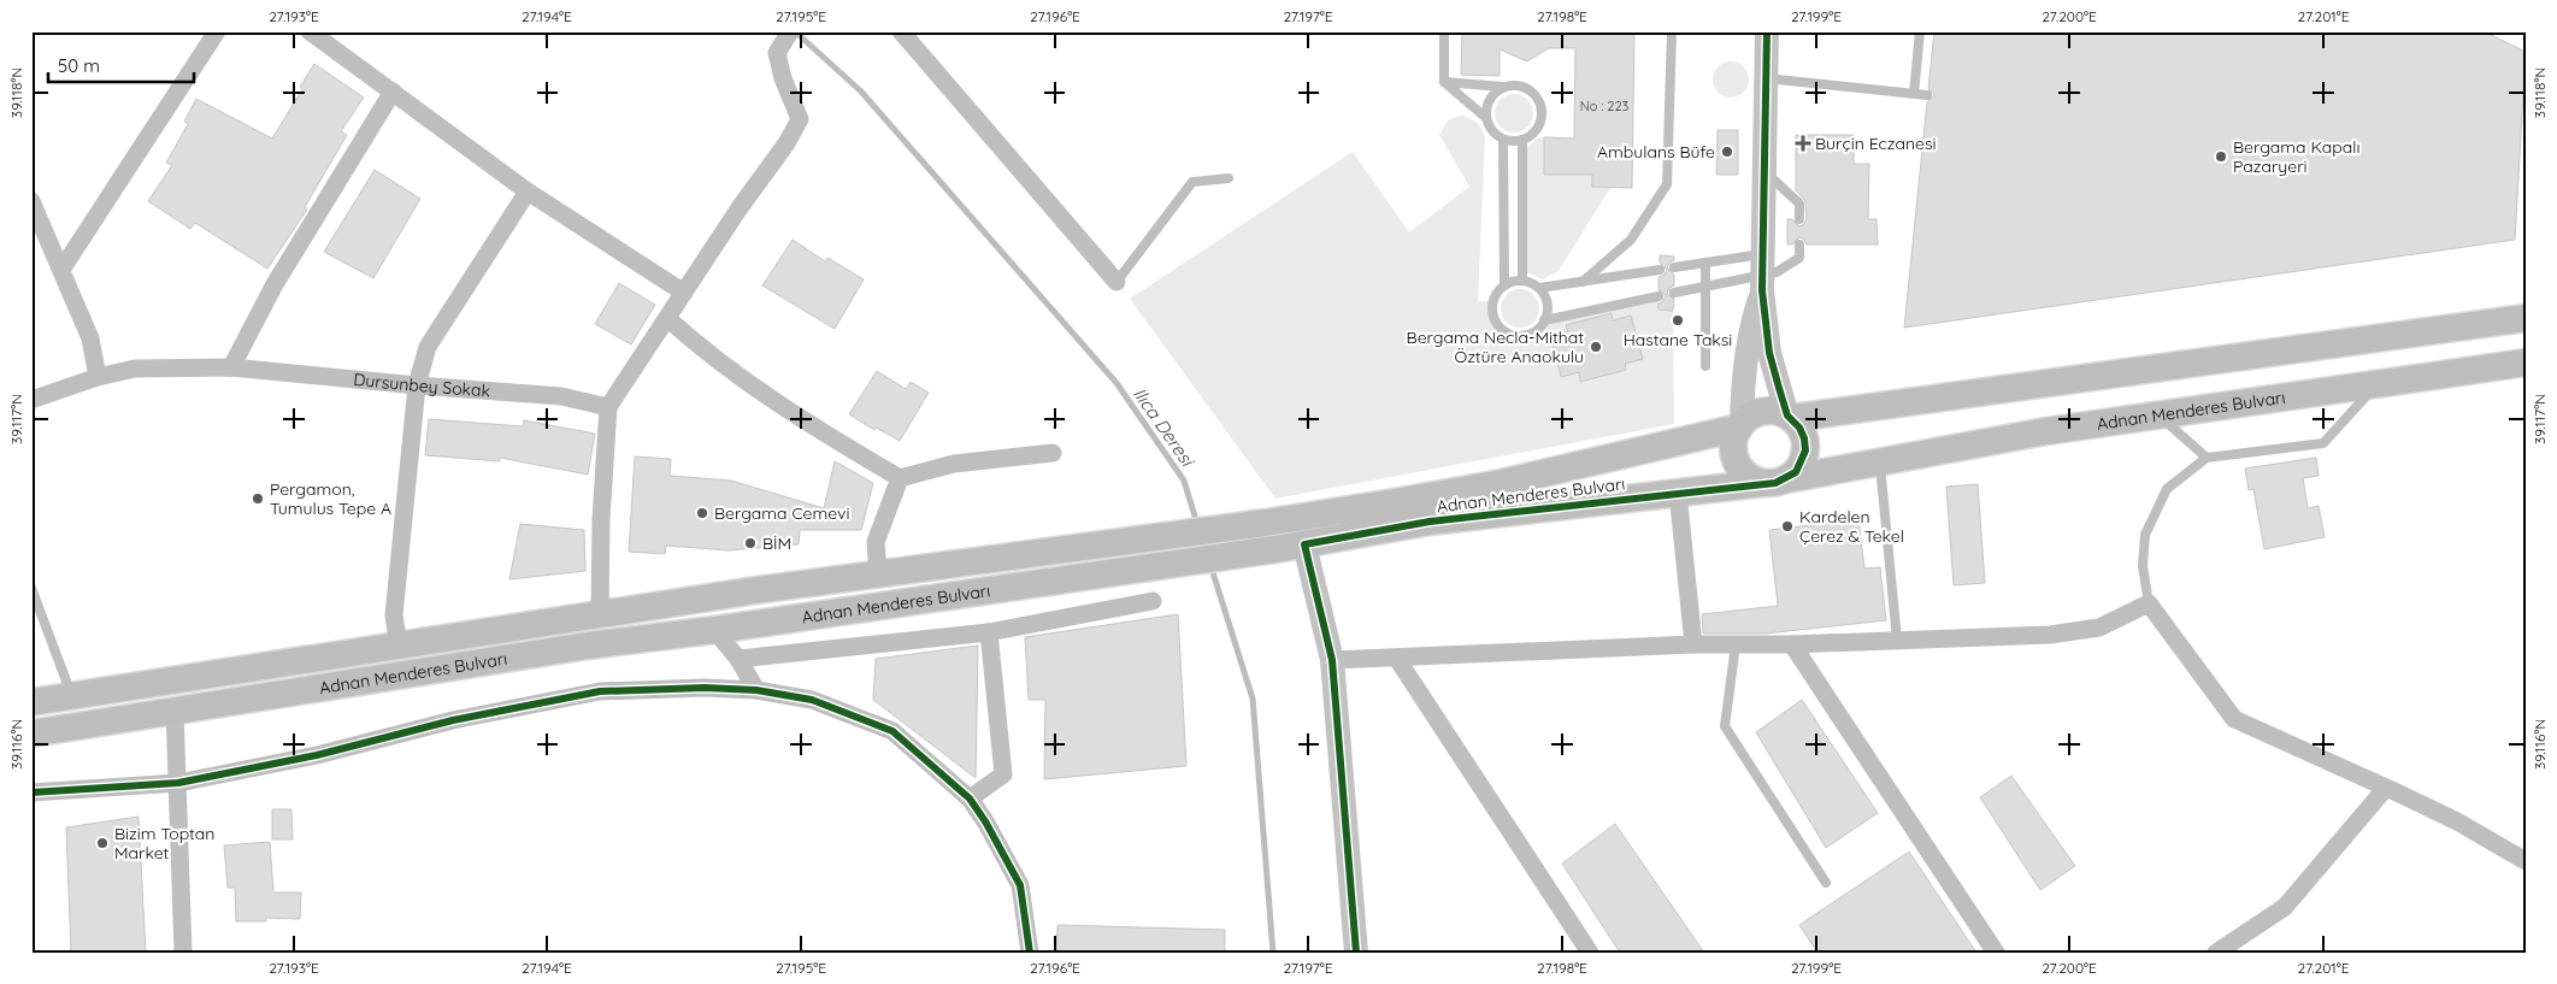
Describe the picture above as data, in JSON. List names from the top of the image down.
{
  "streets": {
    "main road": ["Adnan Menderes Bulvarı"],
    "street": ["Dursunbey Sokak"]
  },
  "water": ["Ilıca Deresi"],
  "places": {
    "health": ["Burçin Eczanesi"],
    "other": [
      "Ambulans Büfe",
      "Bergama Kapalı Pazaryeri",
      "Hastane Taksi",
      "Bergama Necla-Mithat Öztüre Anaokulu",
      "Pergamon, Tumulus Tepe A",
      "Bergama Cemevi",
      "Kardelen Çerez & Tekel",
      "BİM",
      "Bizim Toptan Market"
    ]
  },
  "house_numbers": ["No : 223"],
  "scale_bar": "50 m",
  "coordinates": [
    "27.193°E",
    "27.194°E",
    "27.195°E",
    "27.196°E",
    "27.197°E",
    "27.198°E",
    "27.199°E",
    "27.200°E",
    "27.201°E",
    "39.118°N",
    "39.117°N",
    "39.116°N"
  ]
}
